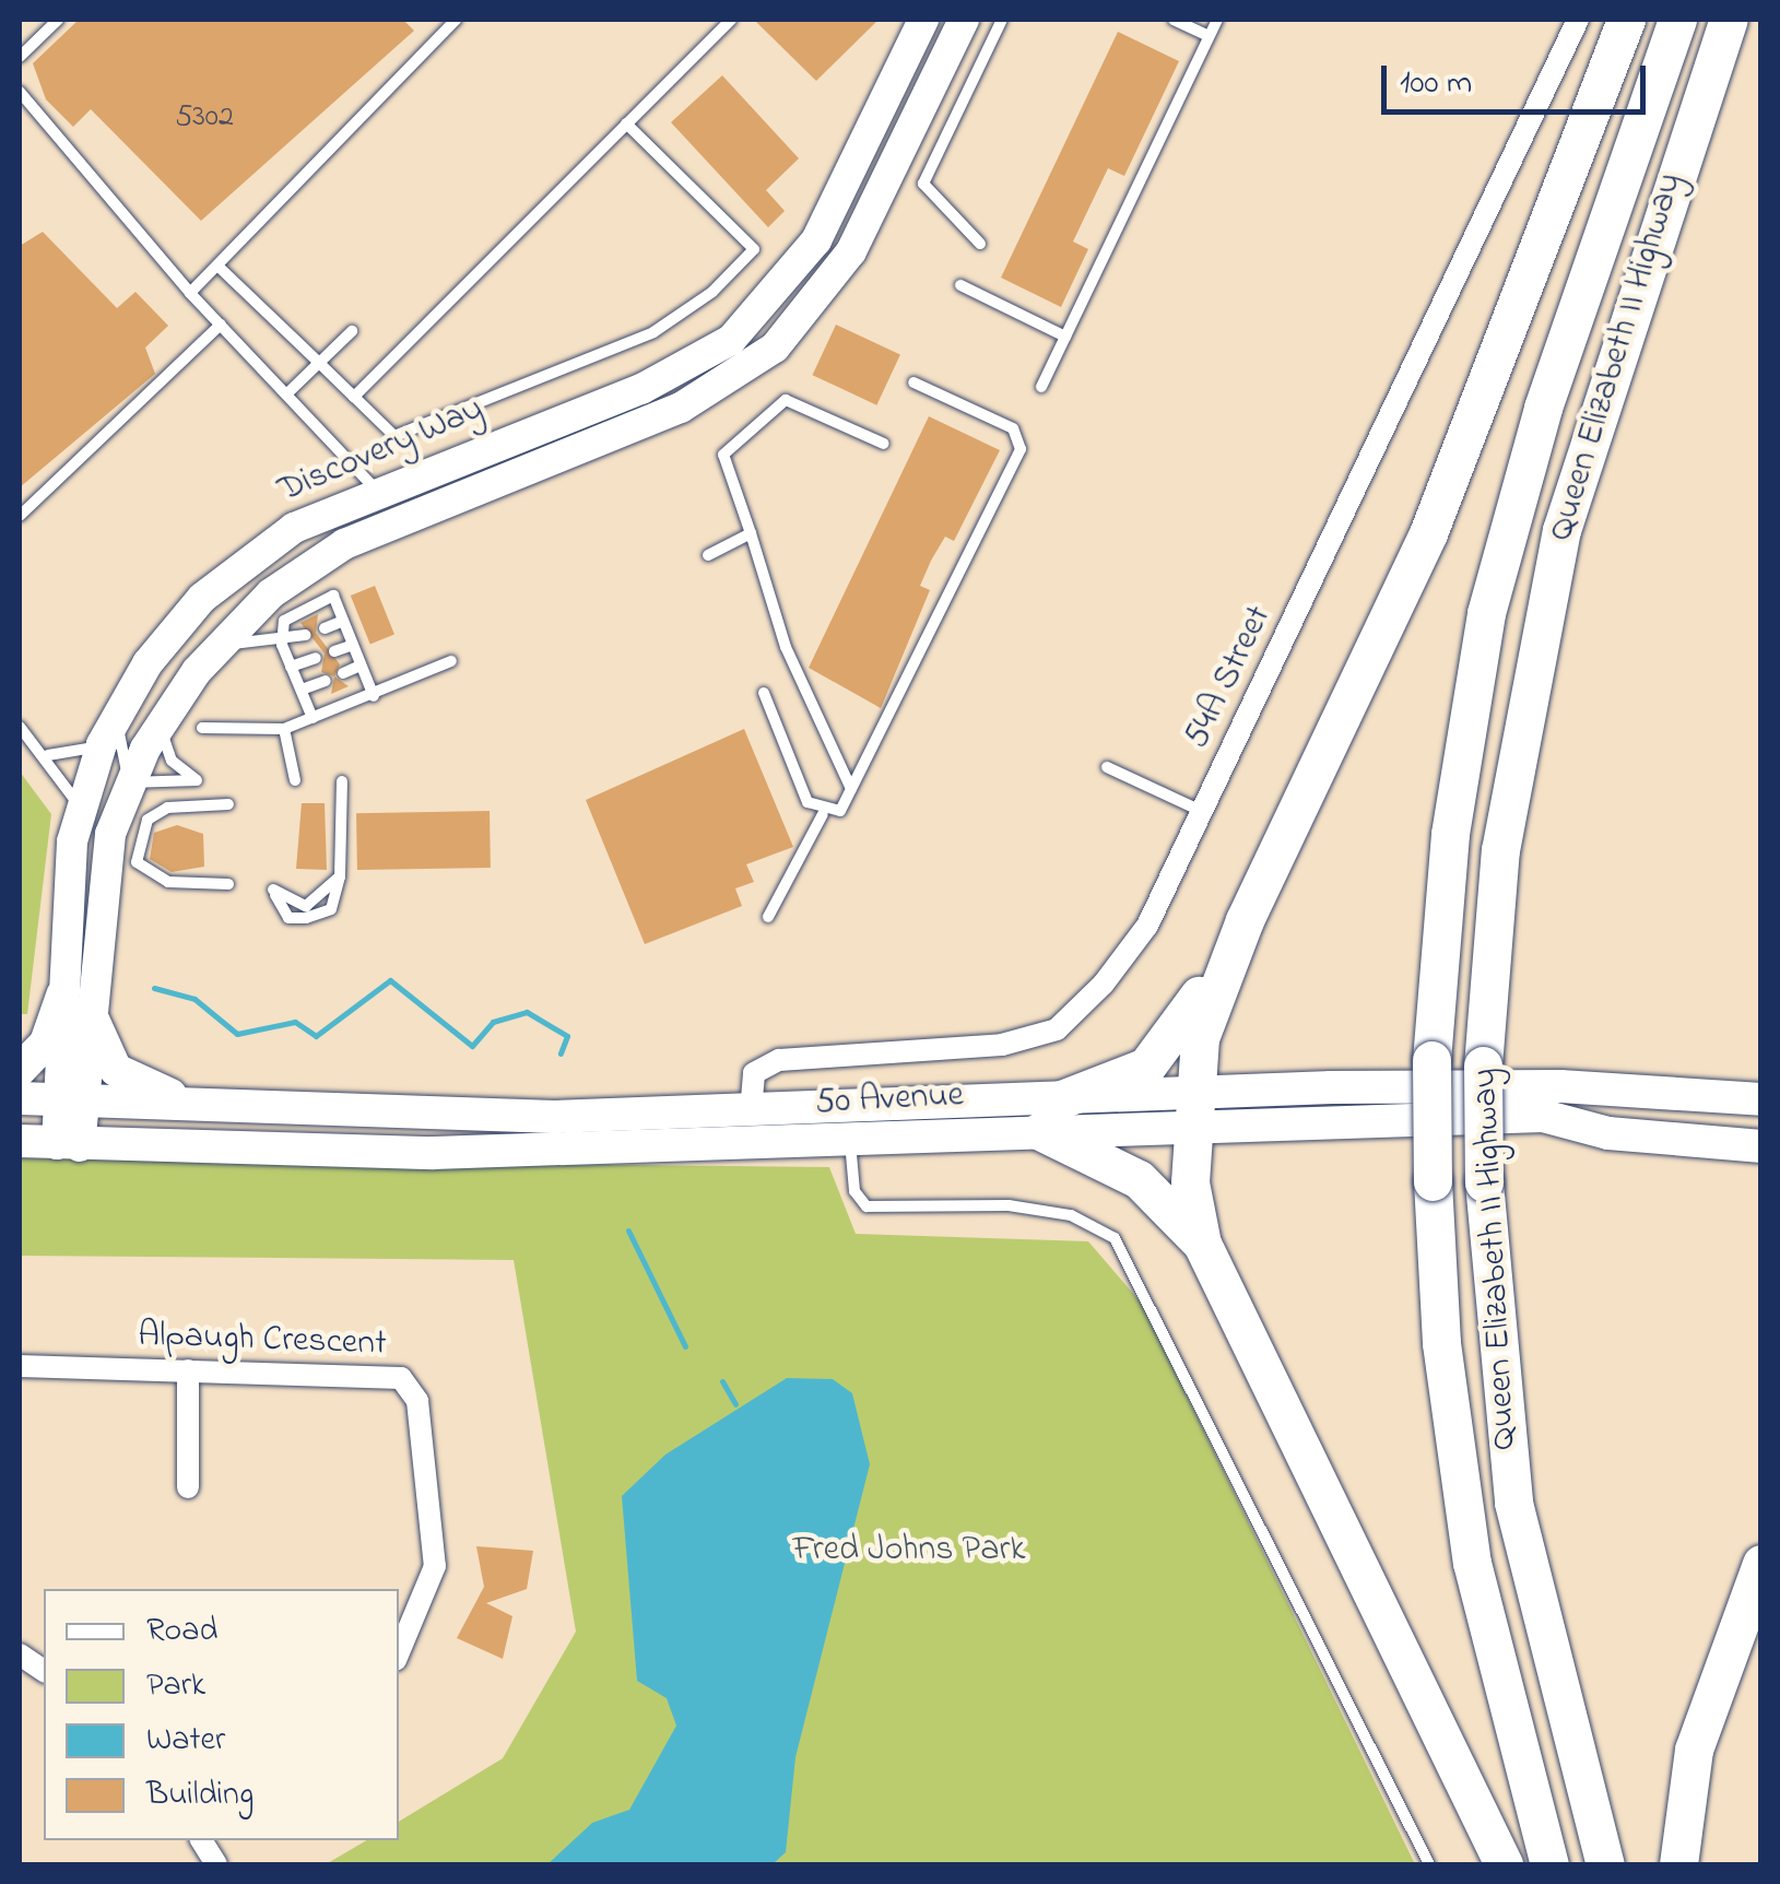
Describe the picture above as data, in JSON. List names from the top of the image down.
{
  "streets": {
    "highway": ["Queen Elizabeth II Highway"],
    "main road": ["50 Avenue"],
    "street": ["Discovery Way", "54A Street", "Alpaugh Crescent"]
  },
  "crossings": [
    ["Discovery Way", "50 Avenue"],
    ["54A Street", "50 Avenue"]
  ],
  "parks": ["Fred Johns Park"],
  "house_numbers": ["5302"],
  "legend": [
    "Road",
    "Park",
    "Water",
    "Building"
  ],
  "scale_bar": "100 m"
}
